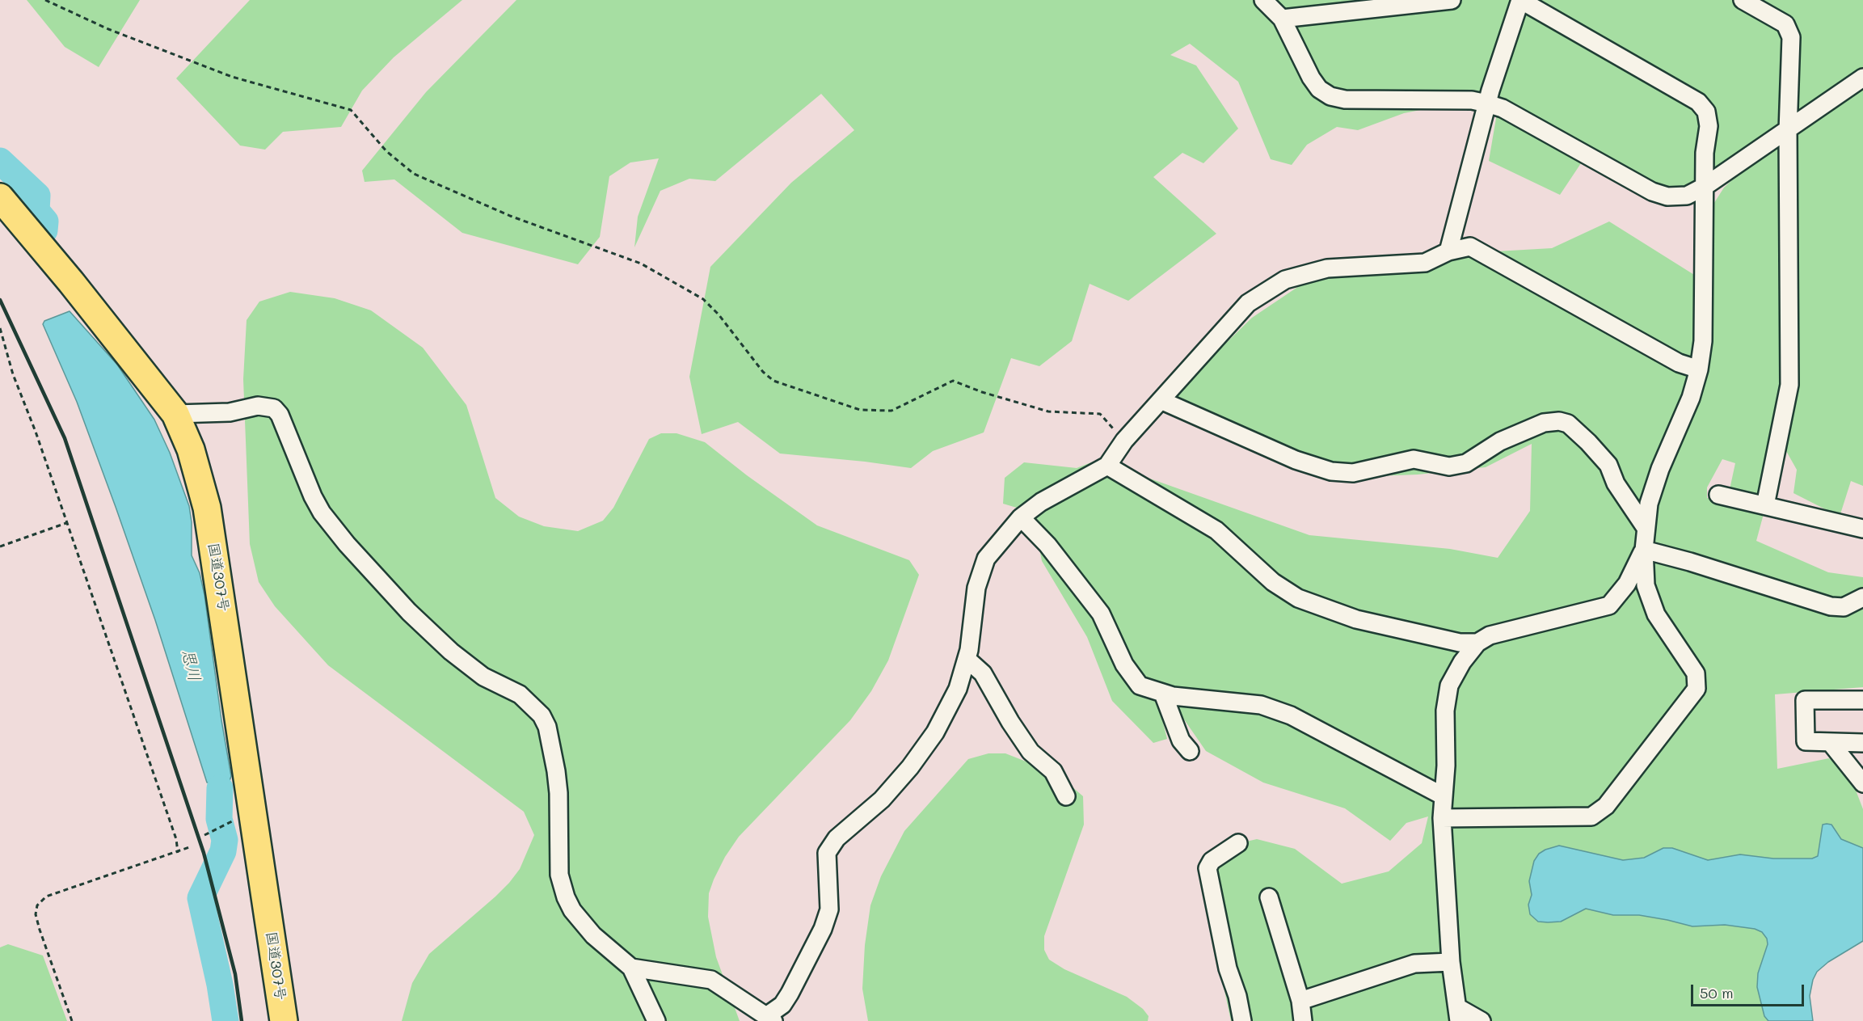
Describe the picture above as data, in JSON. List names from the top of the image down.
{
  "streets": {
    "highway": ["国道307号"]
  },
  "water": ["思川"],
  "scale_bar": "50 m"
}
